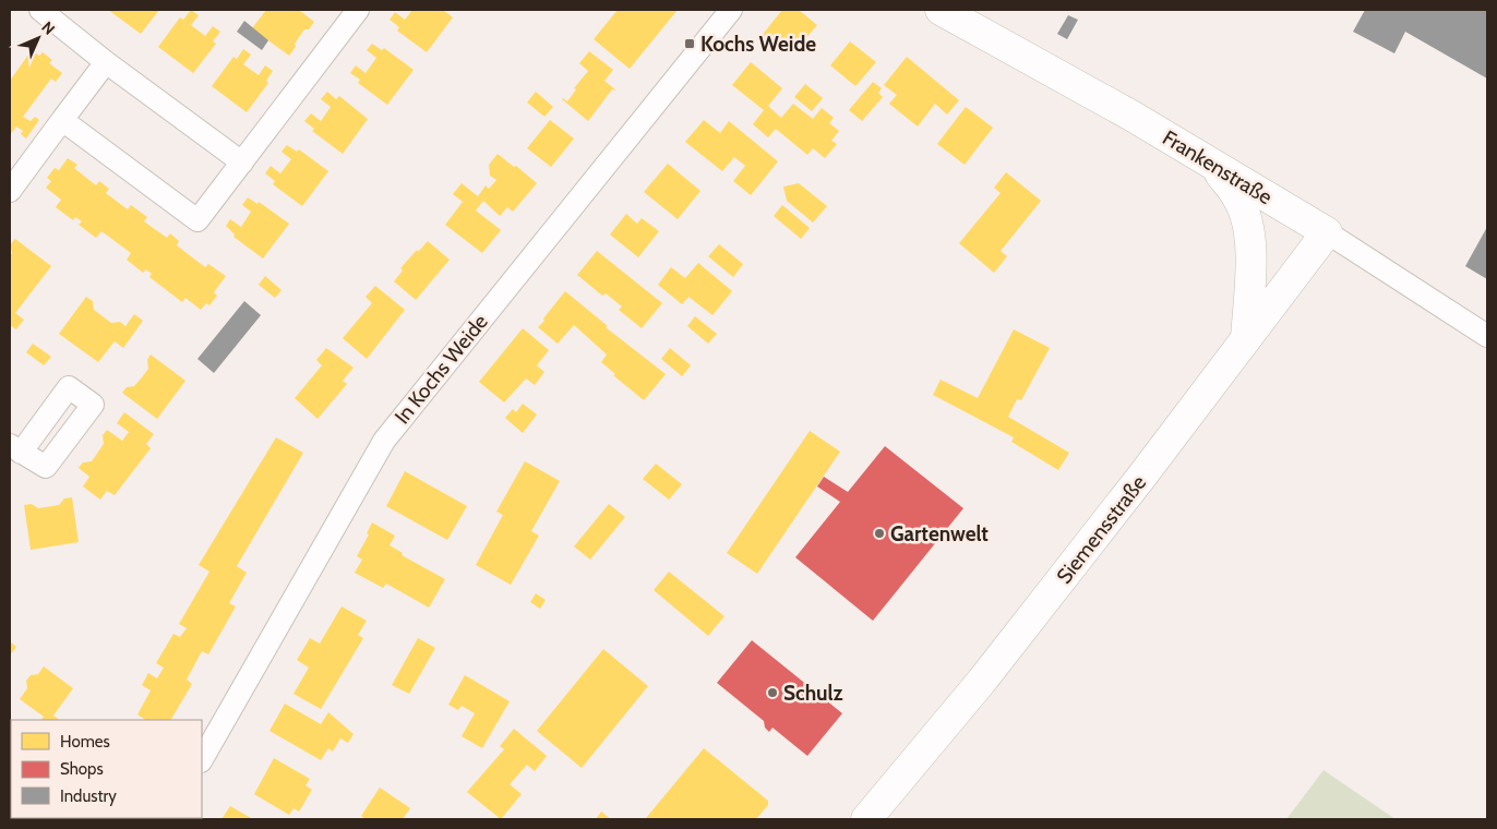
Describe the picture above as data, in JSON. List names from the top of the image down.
{
  "streets": {
    "street": ["Frankenstraße", "In Kochs Weide", "Siemensstraße"]
  },
  "crossings": [
    ["Frankenstraße", "Siemensstraße"]
  ],
  "places": {
    "transit": ["Kochs Weide"],
    "other": ["Gartenwelt", "Schulz"]
  },
  "legend": ["Homes", "Shops", "Industry"],
  "north": "top right"
}
